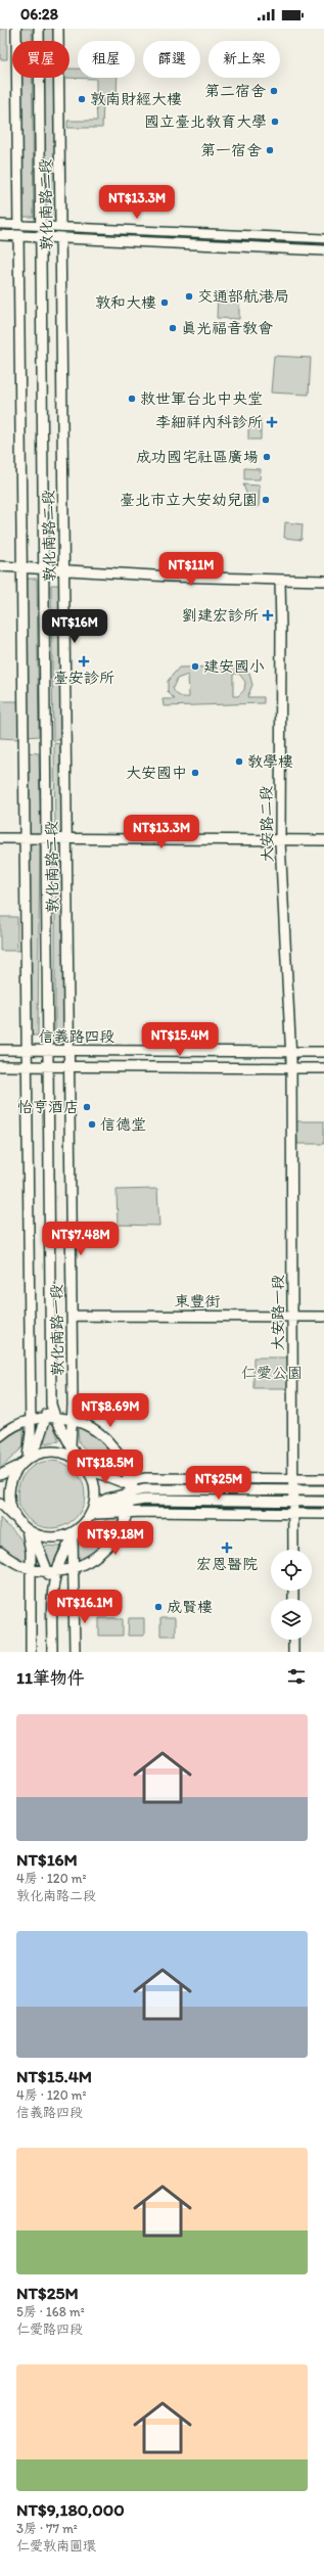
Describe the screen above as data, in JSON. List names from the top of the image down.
{
  "streets": {
    "main road": [
      "敦化南路二段",
      "大安路二段",
      "信義路四段",
      "東豐街",
      "大安路一段",
      "敦化南路一段"
    ]
  },
  "crossings": [
    ["敦化南路二段", "信義路四段"],
    ["敦化南路二段", "敦化南路一段"],
    ["大安路二段", "信義路四段"],
    ["大安路二段", "大安路一段"],
    ["信義路四段", "大安路一段"],
    ["信義路四段", "敦化南路一段"],
    ["東豐街", "大安路一段"],
    ["東豐街", "敦化南路一段"]
  ],
  "parks": ["仁愛公園"],
  "places": {
    "other": [
      "第二宿舍",
      "敦南財經大樓",
      "國立臺北教育大學",
      "第一宿舍",
      "交通部航港局",
      "敦和大樓",
      "真光福音教會",
      "救世軍台北中央堂",
      "成功國宅社區廣場",
      "臺北市立大安幼兒園",
      "建安國小",
      "教學樓",
      "大安國中",
      "怡亨酒店",
      "信德堂",
      "成賢樓"
    ],
    "health": [
      "李細祥內科診所",
      "劉建宏診所",
      "臺安診所",
      "宏恩醫院"
    ]
  },
  "page": {
    "status": "06:28",
    "chip": [
      "買屋",
      "租屋",
      "篩選",
      "新上架"
    ],
    "price": [
      "NT$13.3M",
      "NT$11M",
      "NT$16M",
      "NT$13.3M",
      "NT$15.4M",
      "NT$7.48M",
      "NT$8.69M",
      "NT$18.5M",
      "NT$25M",
      "NT$9.18M",
      "NT$16.1M"
    ],
    "heading": "11筆物件",
    "list": [
      {
        "name": "NT$16M",
        "note": "4房 · 120 m² · 敦化南路二段"
      },
      {
        "name": "NT$15.4M",
        "note": "4房 · 120 m² · 信義路四段"
      },
      {
        "name": "NT$25M",
        "note": "5房 · 168 m² · 仁愛路四段"
      },
      {
        "name": "NT$9,180,000",
        "note": "3房 · 77 m² · 仁愛敦南圓環"
      }
    ]
  }
}
